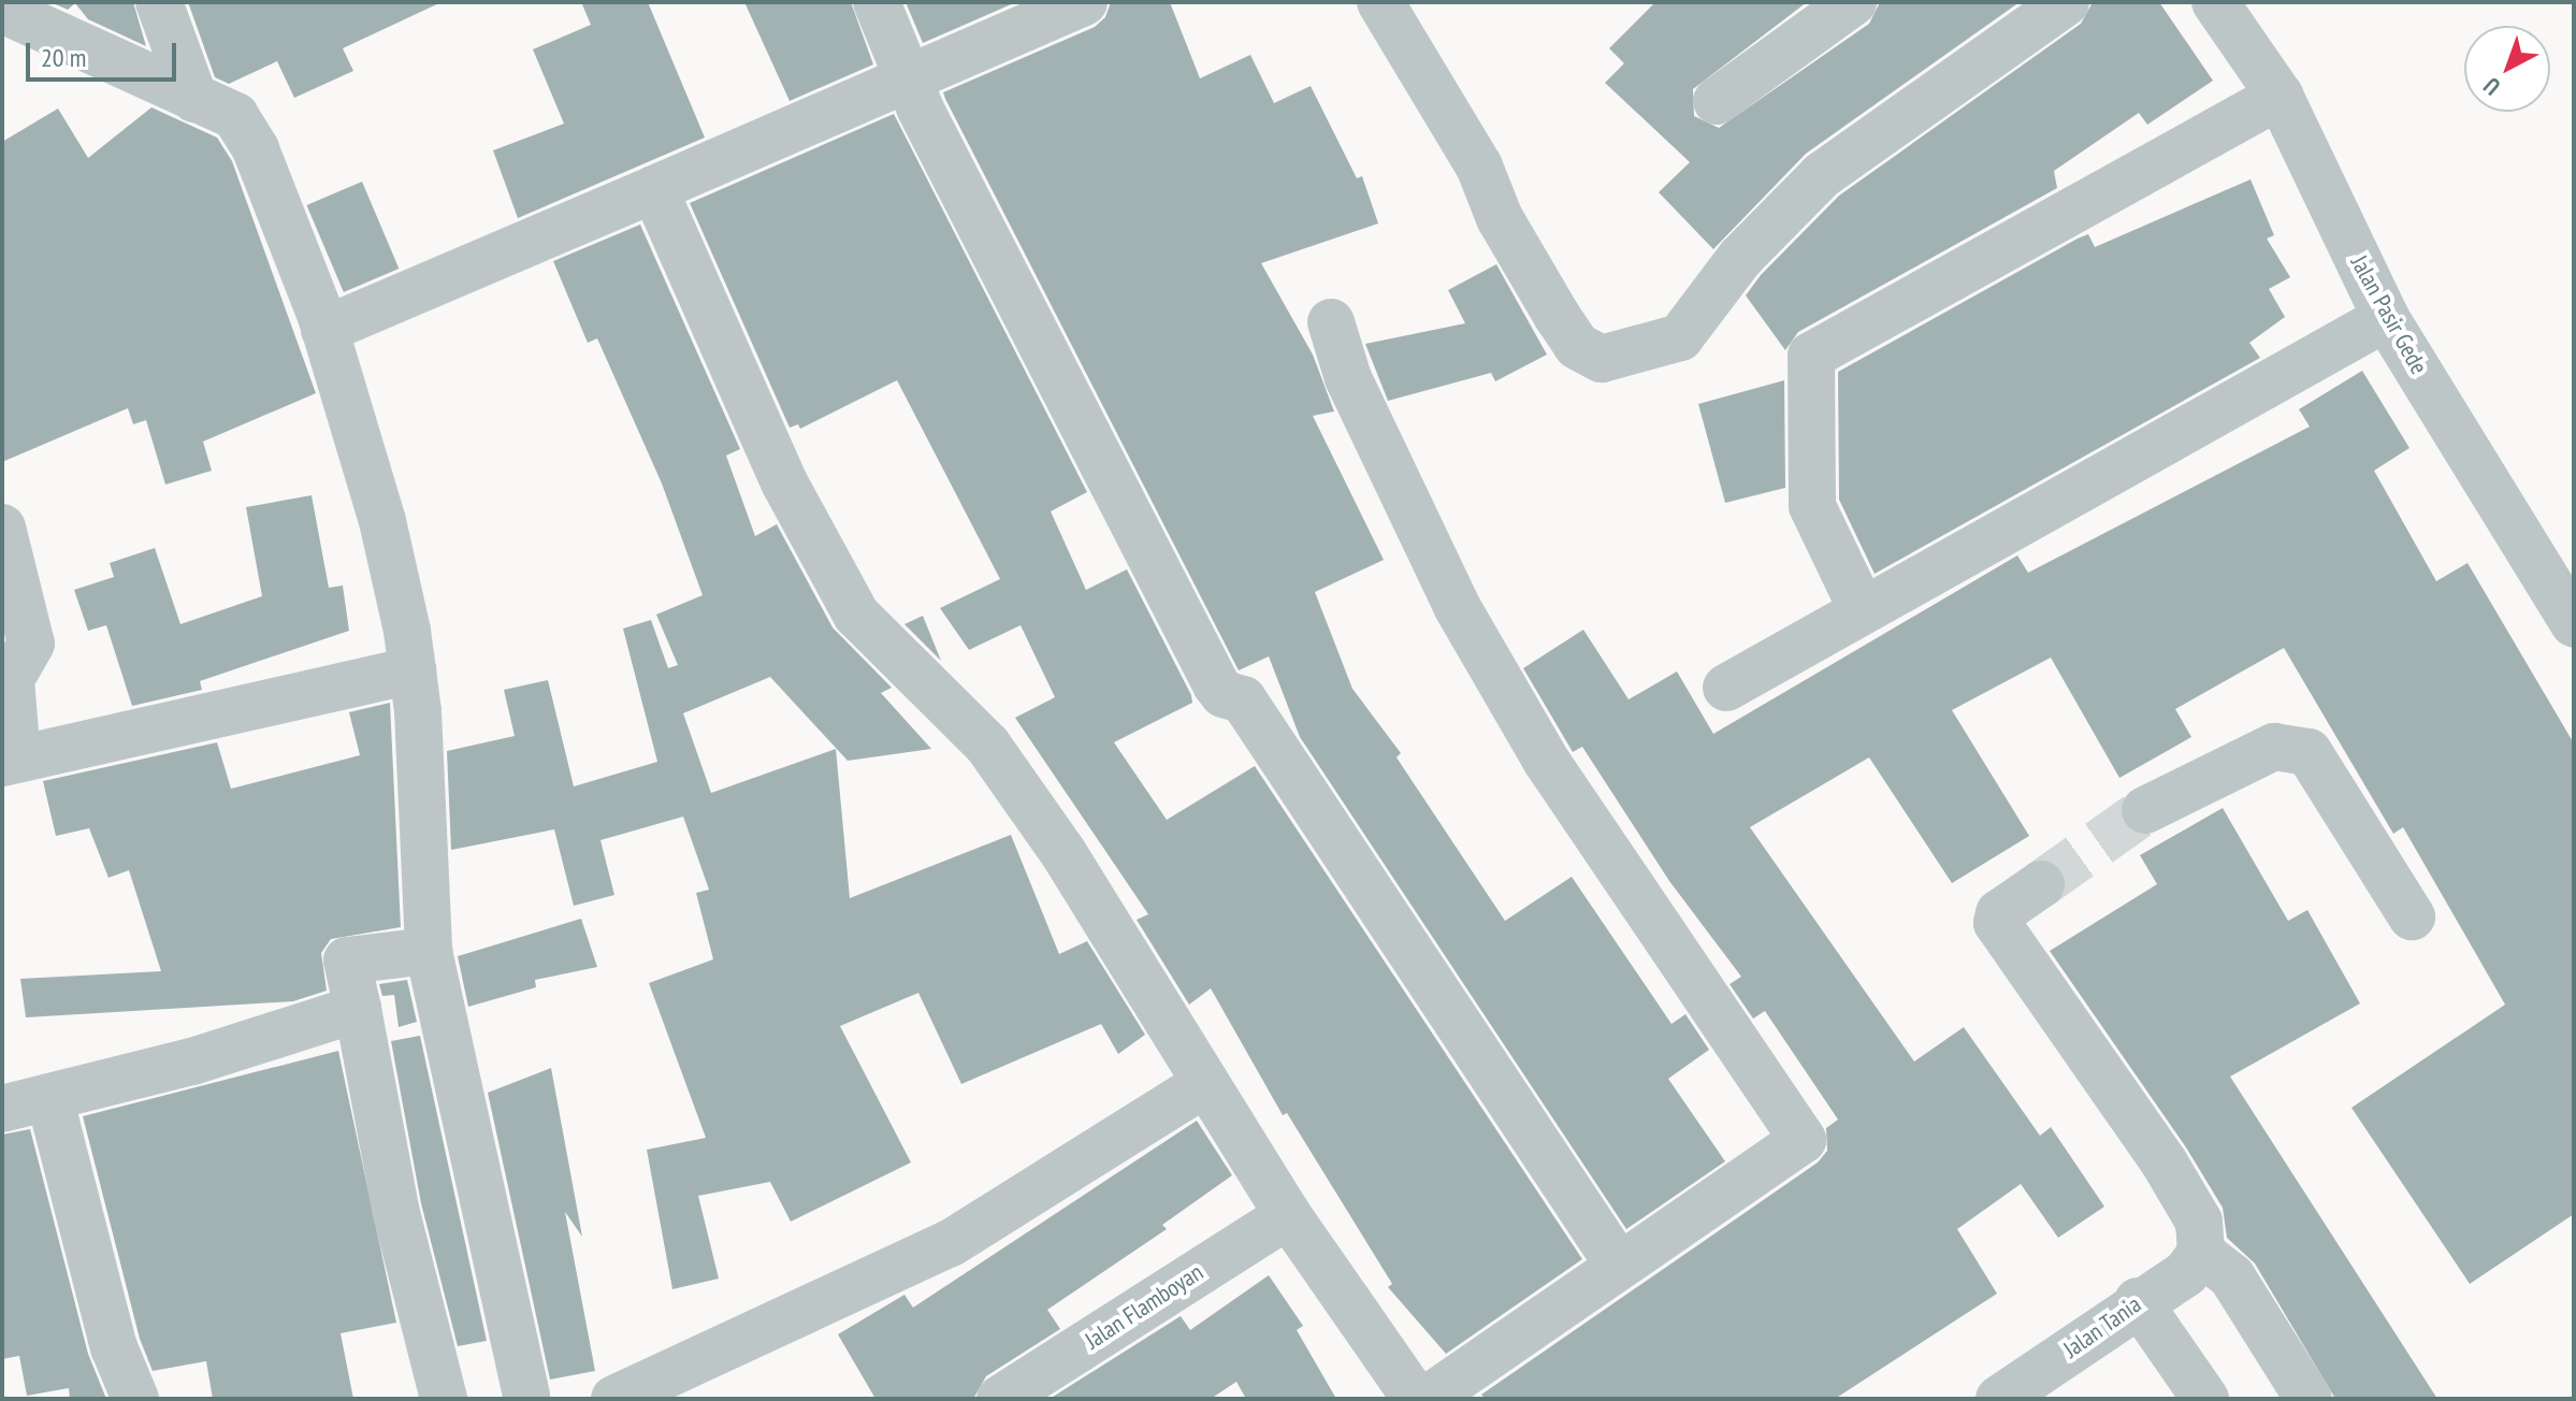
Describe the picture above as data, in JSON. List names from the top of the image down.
{
  "streets": {
    "street": ["Jalan Pasir Gede", "Jalan Flamboyan", "Jalan Tania"]
  },
  "scale_bar": "20 m",
  "north": "bottom left"
}
